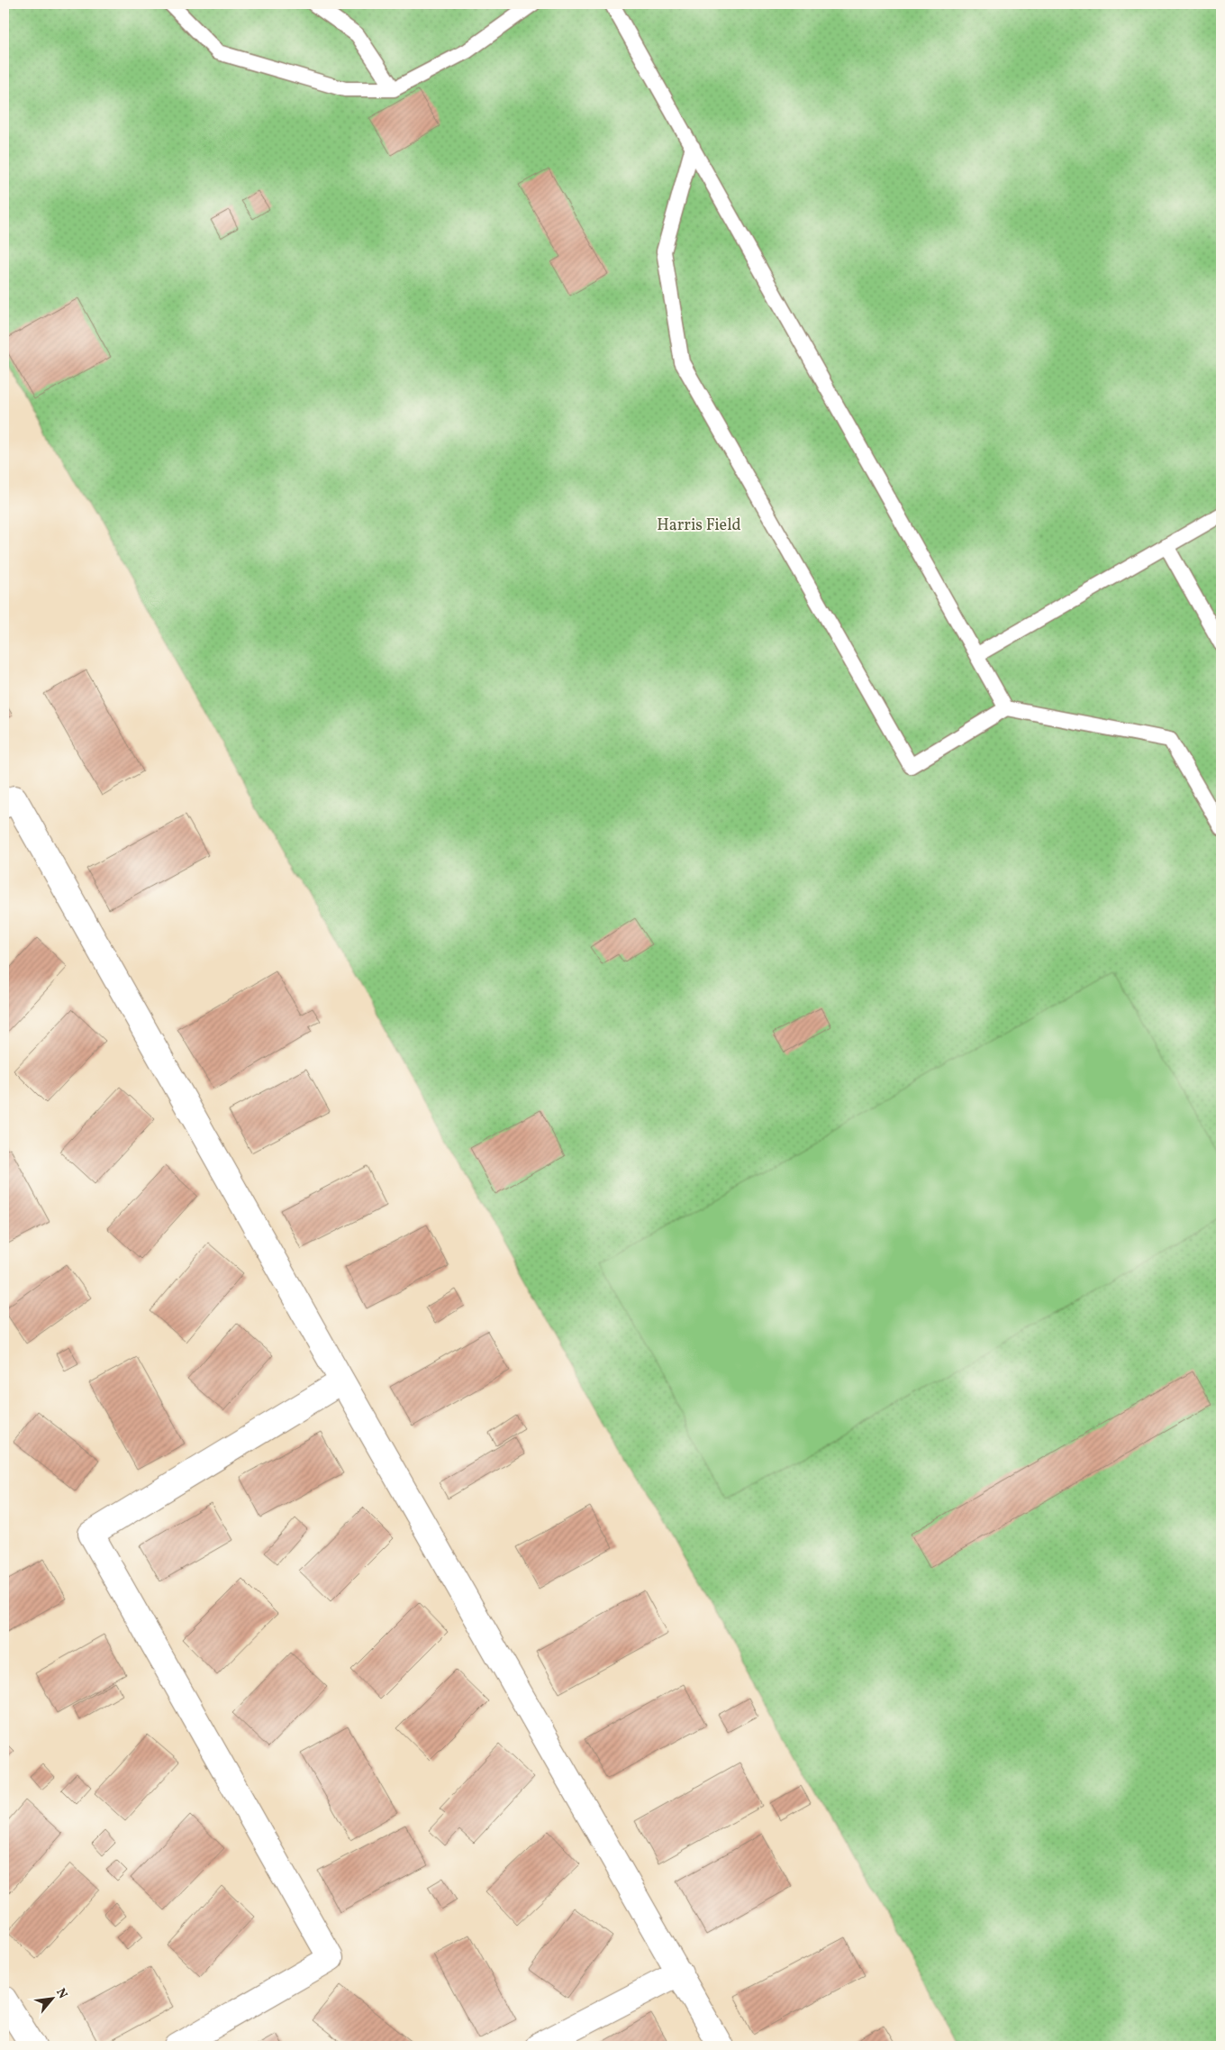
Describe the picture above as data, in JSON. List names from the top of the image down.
{
  "parks": ["Harris Field"],
  "north": "top right"
}
